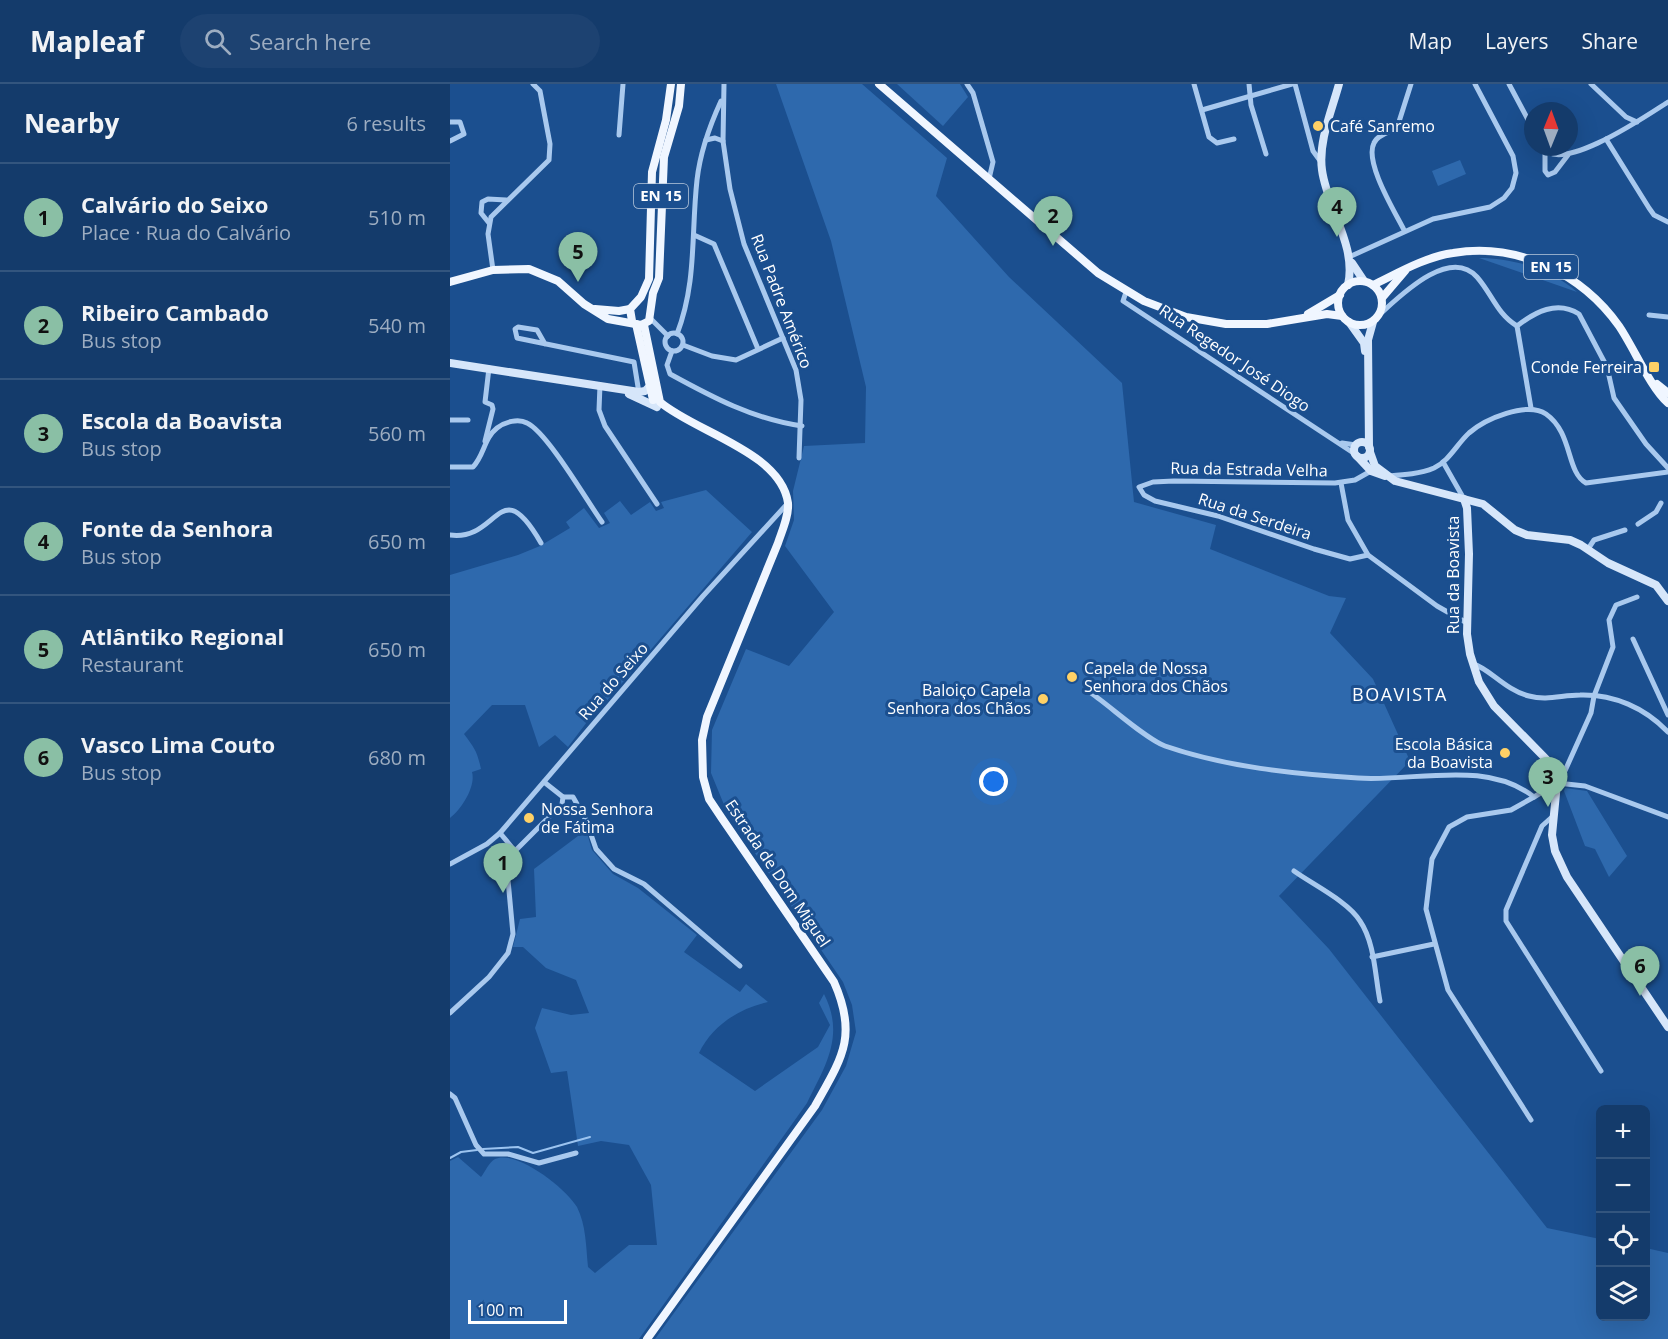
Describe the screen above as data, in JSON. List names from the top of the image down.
{
  "streets": {
    "main road": ["EN 15", "Estrada de Dom Miguel"],
    "street": [
      "Rua Padre Américo",
      "Rua Regedor José Diogo",
      "Rua da Estrada Velha",
      "Rua da Serdeira",
      "Rua da Boavista",
      "Rua do Seixo"
    ]
  },
  "crossings": [
    ["Rua Regedor José Diogo", "Rua da Boavista"],
    ["Rua da Estrada Velha", "Rua da Serdeira"],
    ["Rua da Estrada Velha", "Rua da Boavista"],
    ["Rua do Seixo", "Estrada de Dom Miguel"]
  ],
  "districts": ["BOAVISTA"],
  "places": {
    "other": [
      "Café Sanremo",
      "Capela de Nossa Senhora dos Chãos",
      "Baloiço Capela Senhora dos Chãos",
      "Escola Básica da Boavista",
      "Nossa Senhora de Fátima"
    ],
    "transit": ["Conde Ferreira"]
  },
  "scale_bar": "100 m",
  "north": "top",
  "page": {
    "header": "Mapleaf",
    "search": "Search here",
    "nav": ["Map", "Layers", "Share"],
    "heading": ["Nearby", "6 results"],
    "list": [
      {
        "mark": "1",
        "name": "Calvário do Seixo",
        "note": "Place · Rua do Calvário",
        "value": "510 m"
      },
      {
        "mark": "2",
        "name": "Ribeiro Cambado",
        "note": "Bus stop",
        "value": "540 m"
      },
      {
        "mark": "3",
        "name": "Escola da Boavista",
        "note": "Bus stop",
        "value": "560 m"
      },
      {
        "mark": "4",
        "name": "Fonte da Senhora",
        "note": "Bus stop",
        "value": "650 m"
      },
      {
        "mark": "5",
        "name": "Atlântiko Regional",
        "note": "Restaurant",
        "value": "650 m"
      },
      {
        "mark": "6",
        "name": "Vasco Lima Couto",
        "note": "Bus stop",
        "value": "680 m"
      }
    ],
    "pins": [
      "4",
      "2",
      "5",
      "3",
      "1",
      "6"
    ],
    "map_buttons": ["+", "−"],
    "scale": "100 m"
  }
}
